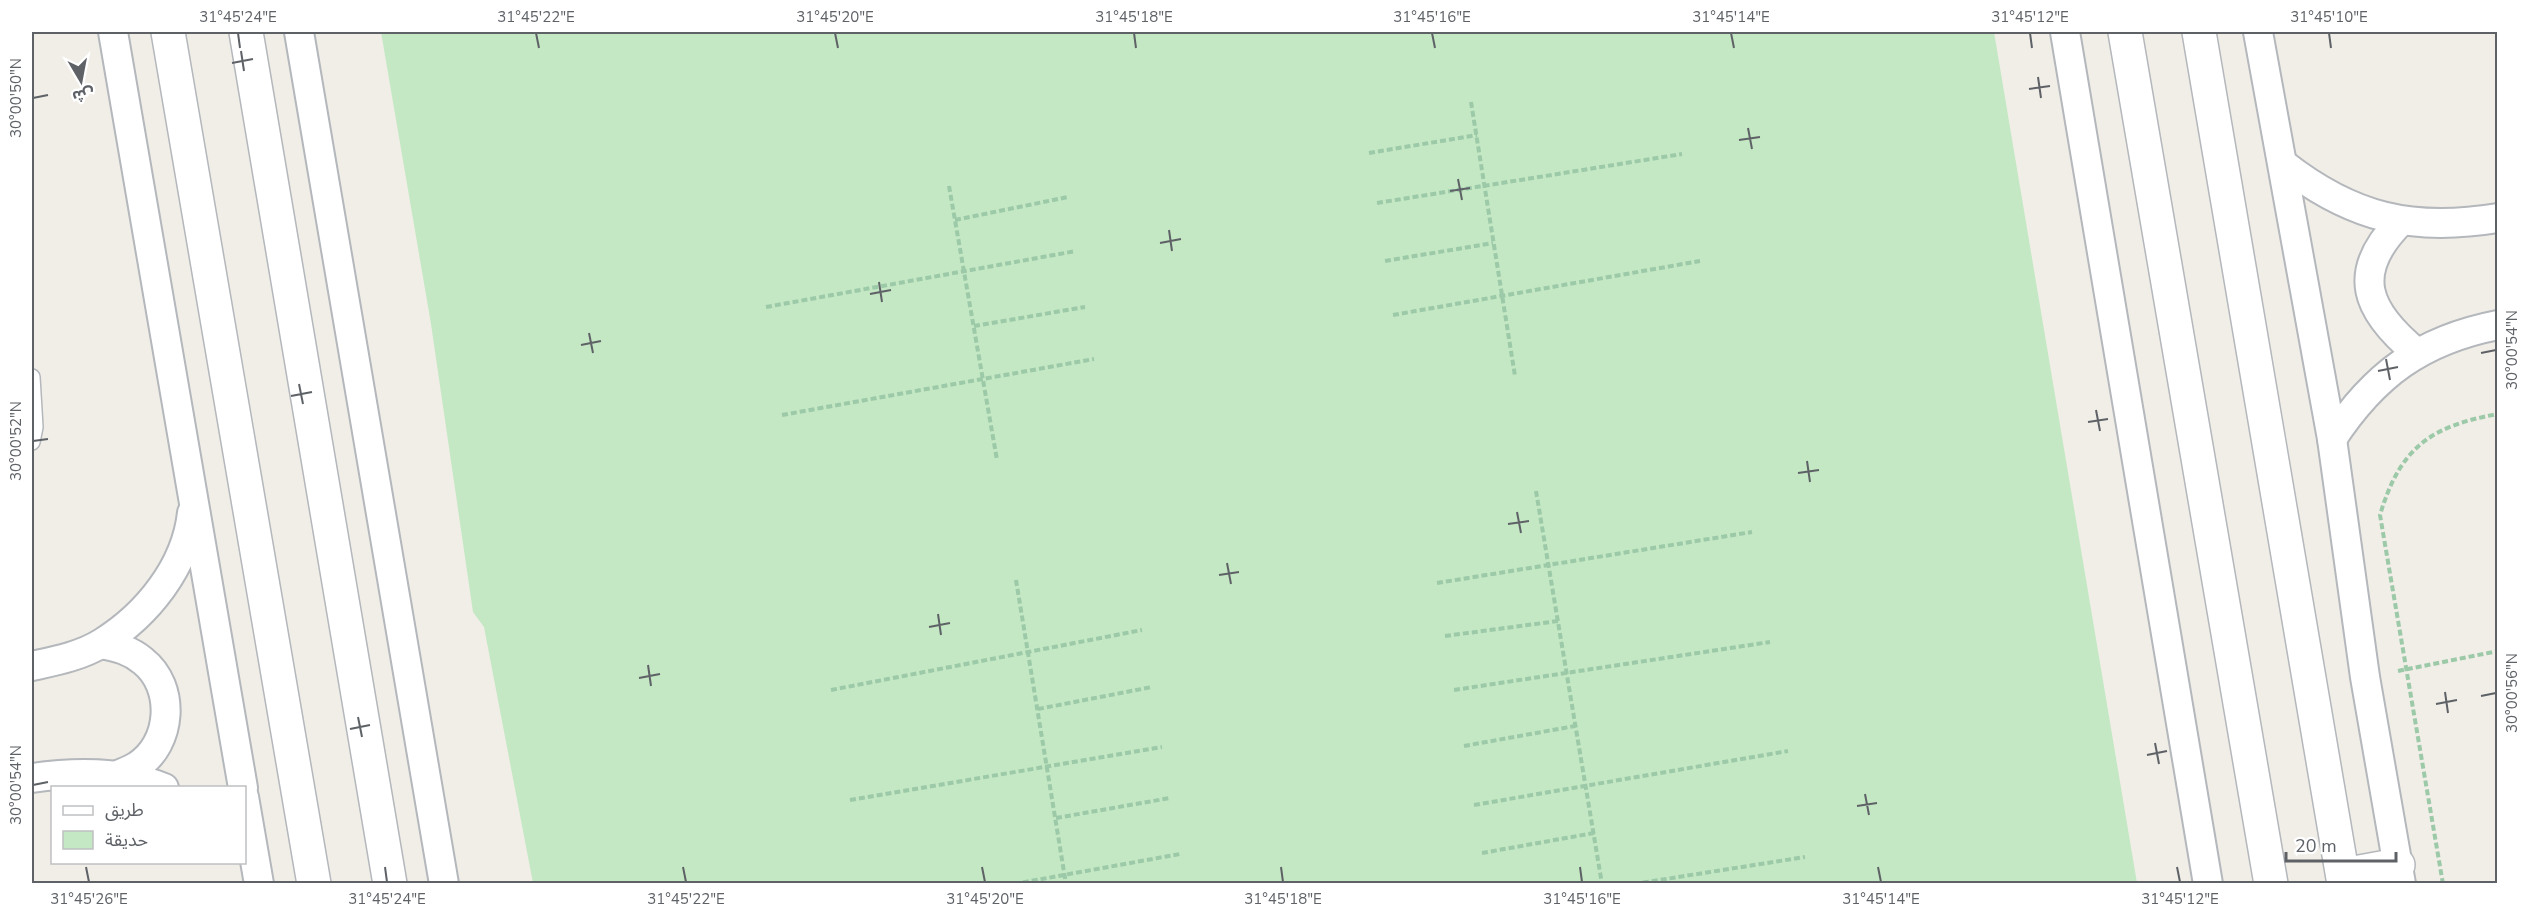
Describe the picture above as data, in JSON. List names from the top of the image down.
{
  "legend": ["طريق", "حديقة"],
  "scale_bar": "20 m",
  "north": "bottom",
  "coordinates": [
    "31°45'24\"E",
    "31°45'22\"E",
    "31°45'20\"E",
    "31°45'18\"E",
    "31°45'16\"E",
    "31°45'14\"E",
    "31°45'12\"E",
    "31°45'10\"E",
    "30°00'50\"N",
    "30°00'54\"N",
    "30°00'52\"N",
    "30°00'56\"N",
    "31°45'26\"E"
  ]
}
